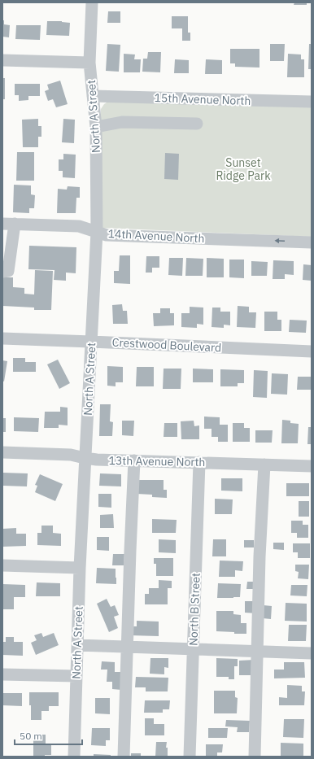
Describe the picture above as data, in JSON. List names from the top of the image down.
{
  "streets": {
    "street": [
      "15th Avenue North",
      "North A Street",
      "14th Avenue North",
      "Crestwood Boulevard",
      "13th Avenue North",
      "North B Street"
    ]
  },
  "crossings": [
    ["15th Avenue North", "North A Street"],
    ["North A Street", "14th Avenue North"],
    ["North A Street", "Crestwood Boulevard"],
    ["North A Street", "13th Avenue North"],
    ["13th Avenue North", "North B Street"]
  ],
  "one_way": ["14th Avenue North"],
  "parks": ["Sunset Ridge Park"],
  "scale_bar": "50 m"
}
